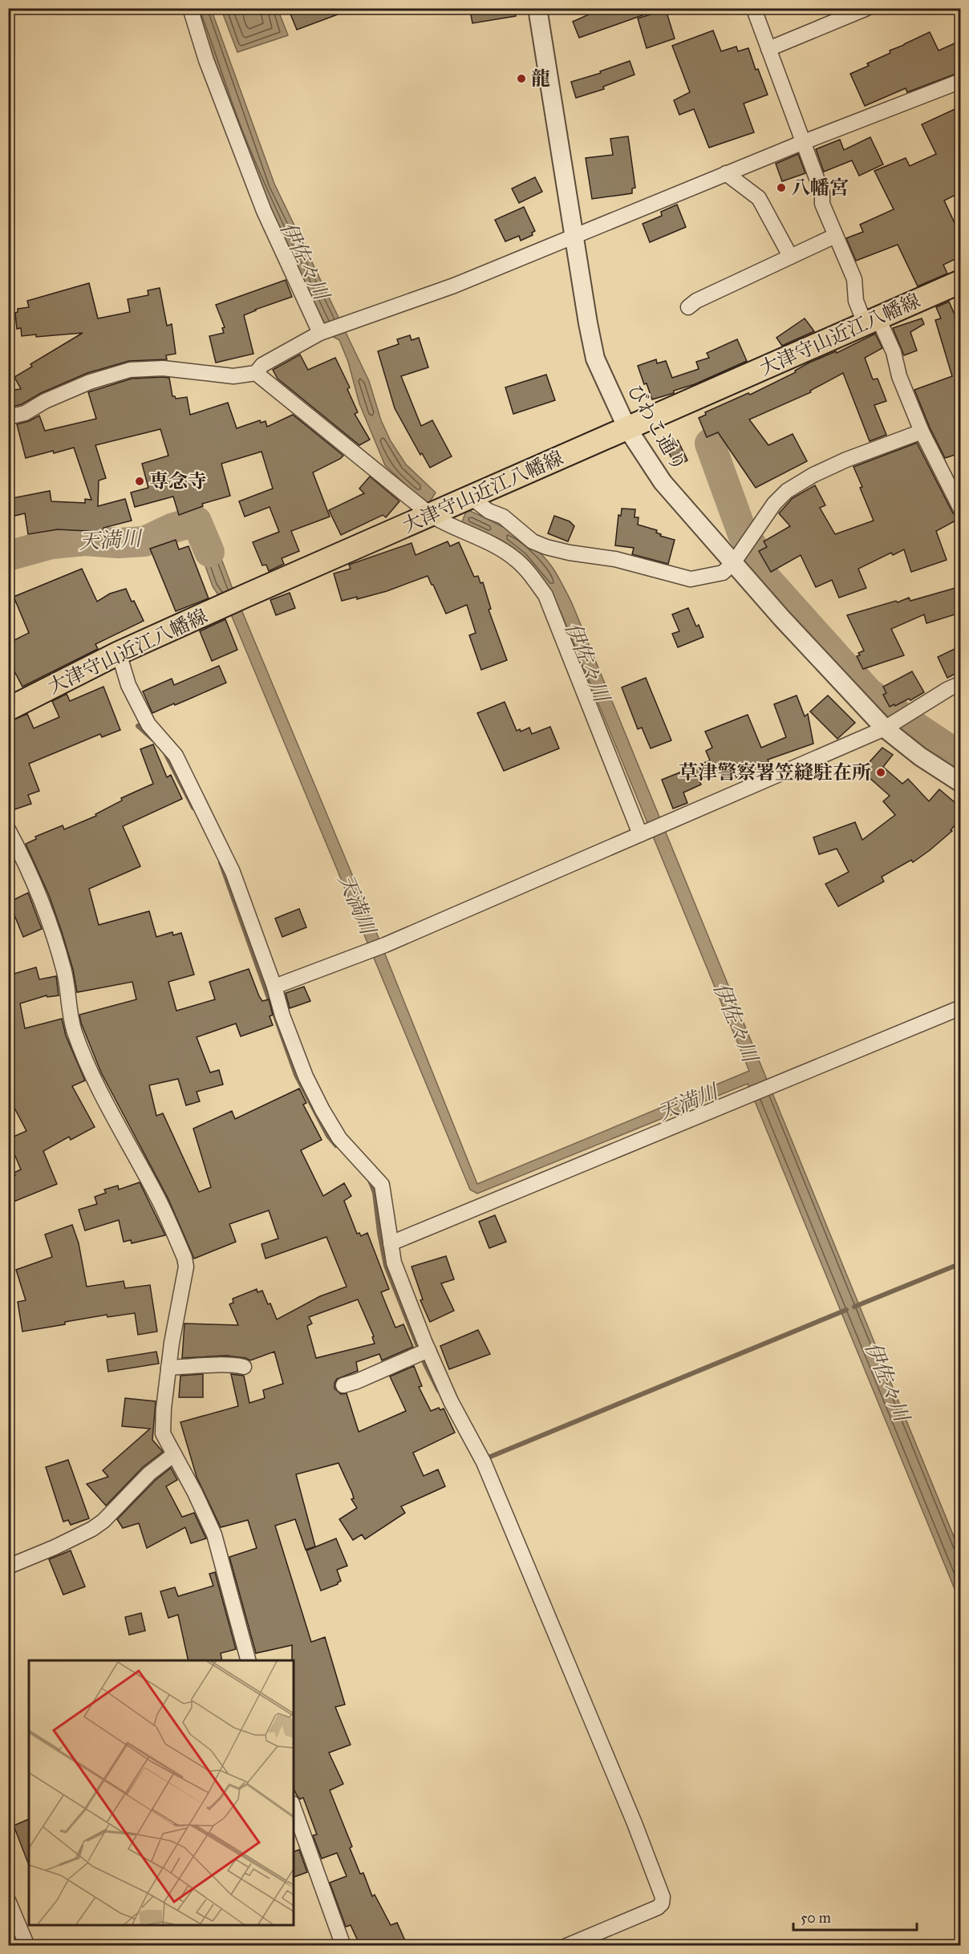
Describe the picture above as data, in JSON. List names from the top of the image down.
{
  "streets": {
    "main road": ["大津守山近江八幡線"],
    "street": ["びわこ通り"]
  },
  "crossings": [
    ["大津守山近江八幡線", "びわこ通り"]
  ],
  "water": ["伊佐々川", "天満川"],
  "places": [
    "龍",
    "八幡宮",
    "専念寺",
    "草津警察署笠縫駐在所"
  ],
  "scale_bar": "50 m"
}
